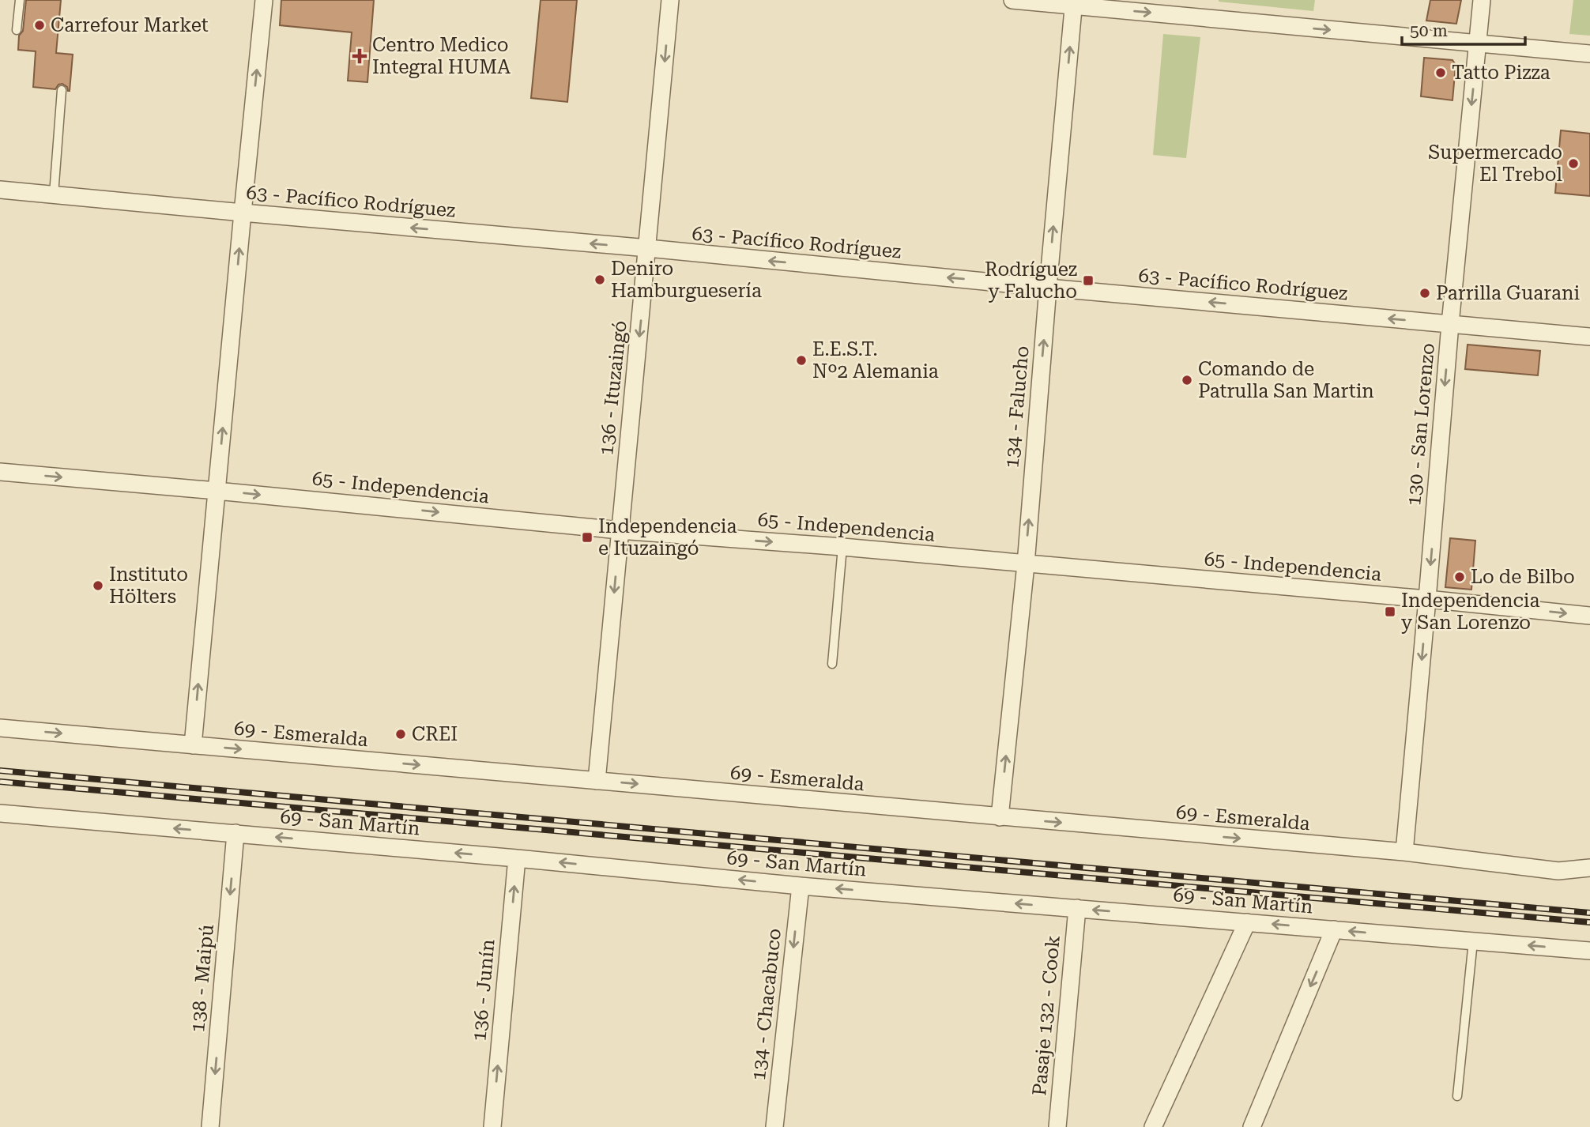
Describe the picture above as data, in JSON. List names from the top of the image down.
{
  "streets": {
    "street": [
      "63 - Pacífico Rodríguez",
      "136 - Ituzaingó",
      "134 - Falucho",
      "130 - San Lorenzo",
      "65 - Independencia",
      "69 - Esmeralda",
      "69 - San Martín",
      "138 - Maipú",
      "136 - Junín",
      "134 - Chacabuco",
      "Pasaje 132 - Cook"
    ]
  },
  "crossings": [
    ["63 - Pacífico Rodríguez", "136 - Ituzaingó"],
    ["63 - Pacífico Rodríguez", "134 - Falucho"],
    ["63 - Pacífico Rodríguez", "130 - San Lorenzo"],
    ["136 - Ituzaingó", "65 - Independencia"],
    ["136 - Ituzaingó", "69 - Esmeralda"],
    ["134 - Falucho", "65 - Independencia"],
    ["134 - Falucho", "69 - Esmeralda"],
    ["130 - San Lorenzo", "65 - Independencia"],
    ["130 - San Lorenzo", "69 - Esmeralda"],
    ["69 - San Martín", "138 - Maipú"],
    ["69 - San Martín", "136 - Junín"],
    ["69 - San Martín", "134 - Chacabuco"],
    ["69 - San Martín", "Pasaje 132 - Cook"]
  ],
  "one_way": [
    "63 - Pacífico Rodríguez",
    "136 - Ituzaingó",
    "134 - Falucho",
    "130 - San Lorenzo",
    "65 - Independencia",
    "69 - Esmeralda",
    "69 - San Martín",
    "138 - Maipú",
    "136 - Junín",
    "134 - Chacabuco"
  ],
  "places": {
    "other": [
      "Carrefour Market",
      "Tatto Pizza",
      "Supermercado El Trebol",
      "Deniro Hamburguesería",
      "Parrilla Guarani",
      "E.E.S.T. Nº2 Alemania",
      "Comando de Patrulla San Martin",
      "Lo de Bilbo",
      "Instituto Hölters",
      "CREI"
    ],
    "health": ["Centro Medico Integral HUMA"],
    "transit": ["Rodríguez y Falucho", "Independencia e Ituzaingó", "Independencia y San Lorenzo"]
  },
  "scale_bar": "50 m"
}
